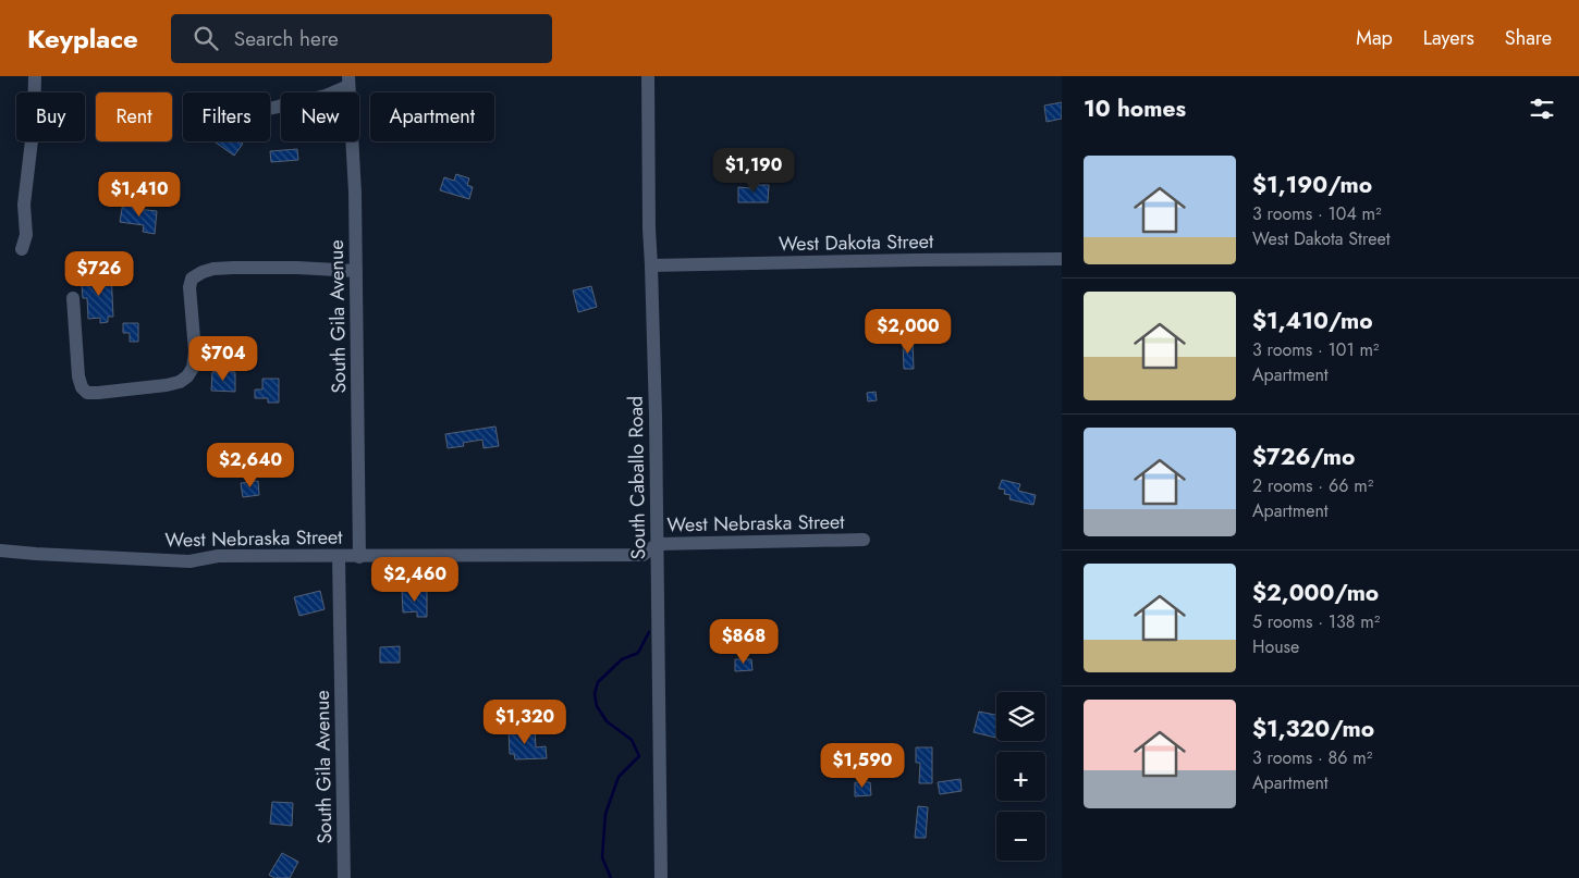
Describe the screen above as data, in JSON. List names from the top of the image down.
{
  "streets": {
    "street": [
      "West Dakota Street",
      "South Gila Avenue",
      "South Caballo Road",
      "West Nebraska Street"
    ]
  },
  "crossings": [
    ["West Dakota Street", "South Caballo Road"],
    ["South Gila Avenue", "West Nebraska Street"],
    ["South Caballo Road", "West Nebraska Street"]
  ],
  "page": {
    "header": "Keyplace",
    "search": "Search here",
    "nav": ["Map", "Layers", "Share"],
    "heading": "10 homes",
    "chip": [
      "Buy",
      "Rent",
      "Filters",
      "New",
      "Apartment"
    ],
    "list": [
      {
        "name": "$1,190/mo",
        "note": "3 rooms · 104 m² · West Dakota Street"
      },
      {
        "name": "$1,410/mo",
        "note": "3 rooms · 101 m² · Apartment"
      },
      {
        "name": "$726/mo",
        "note": "2 rooms · 66 m² · Apartment"
      },
      {
        "name": "$2,000/mo",
        "note": "5 rooms · 138 m² · House"
      },
      {
        "name": "$1,320/mo",
        "note": "3 rooms · 86 m² · Apartment"
      }
    ],
    "price": [
      "$1,190",
      "$1,410",
      "$726",
      "$2,000",
      "$704",
      "$2,640",
      "$2,460",
      "$868",
      "$1,320",
      "$1,590"
    ],
    "map_buttons": ["+", "−"]
  }
}
